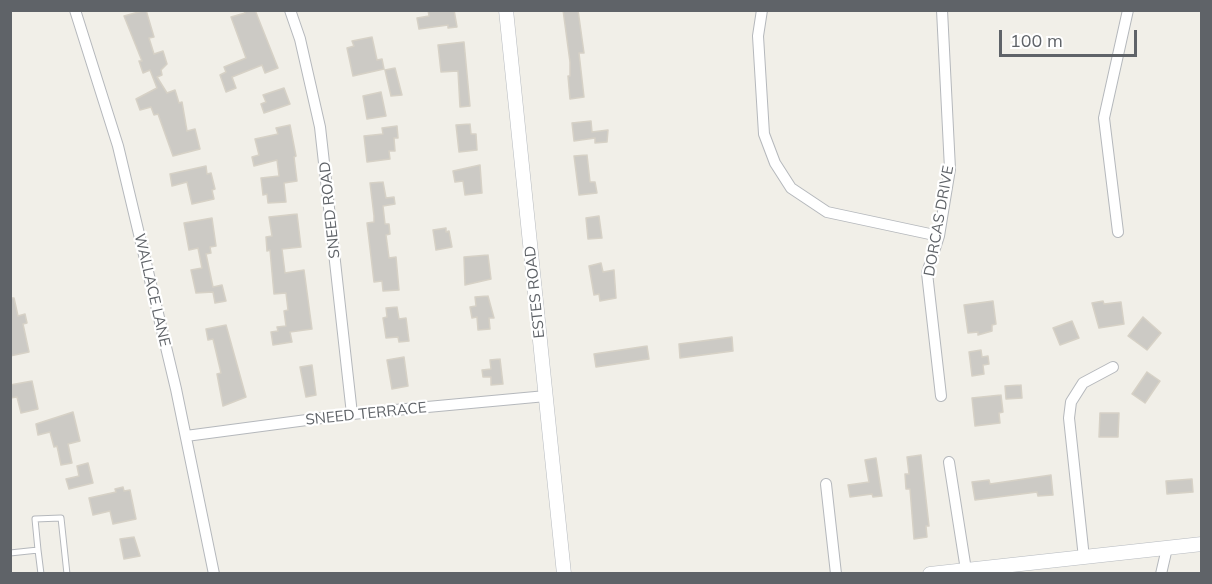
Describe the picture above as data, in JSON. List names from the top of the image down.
{
  "streets": {
    "main road": ["ESTES ROAD"],
    "street": [
      "SNEED ROAD",
      "DORCAS DRIVE",
      "WALLACE LANE",
      "SNEED TERRACE"
    ]
  },
  "crossings": [
    ["SNEED ROAD", "SNEED TERRACE"],
    ["WALLACE LANE", "SNEED TERRACE"],
    ["ESTES ROAD", "SNEED TERRACE"]
  ],
  "scale_bar": "100 m"
}
